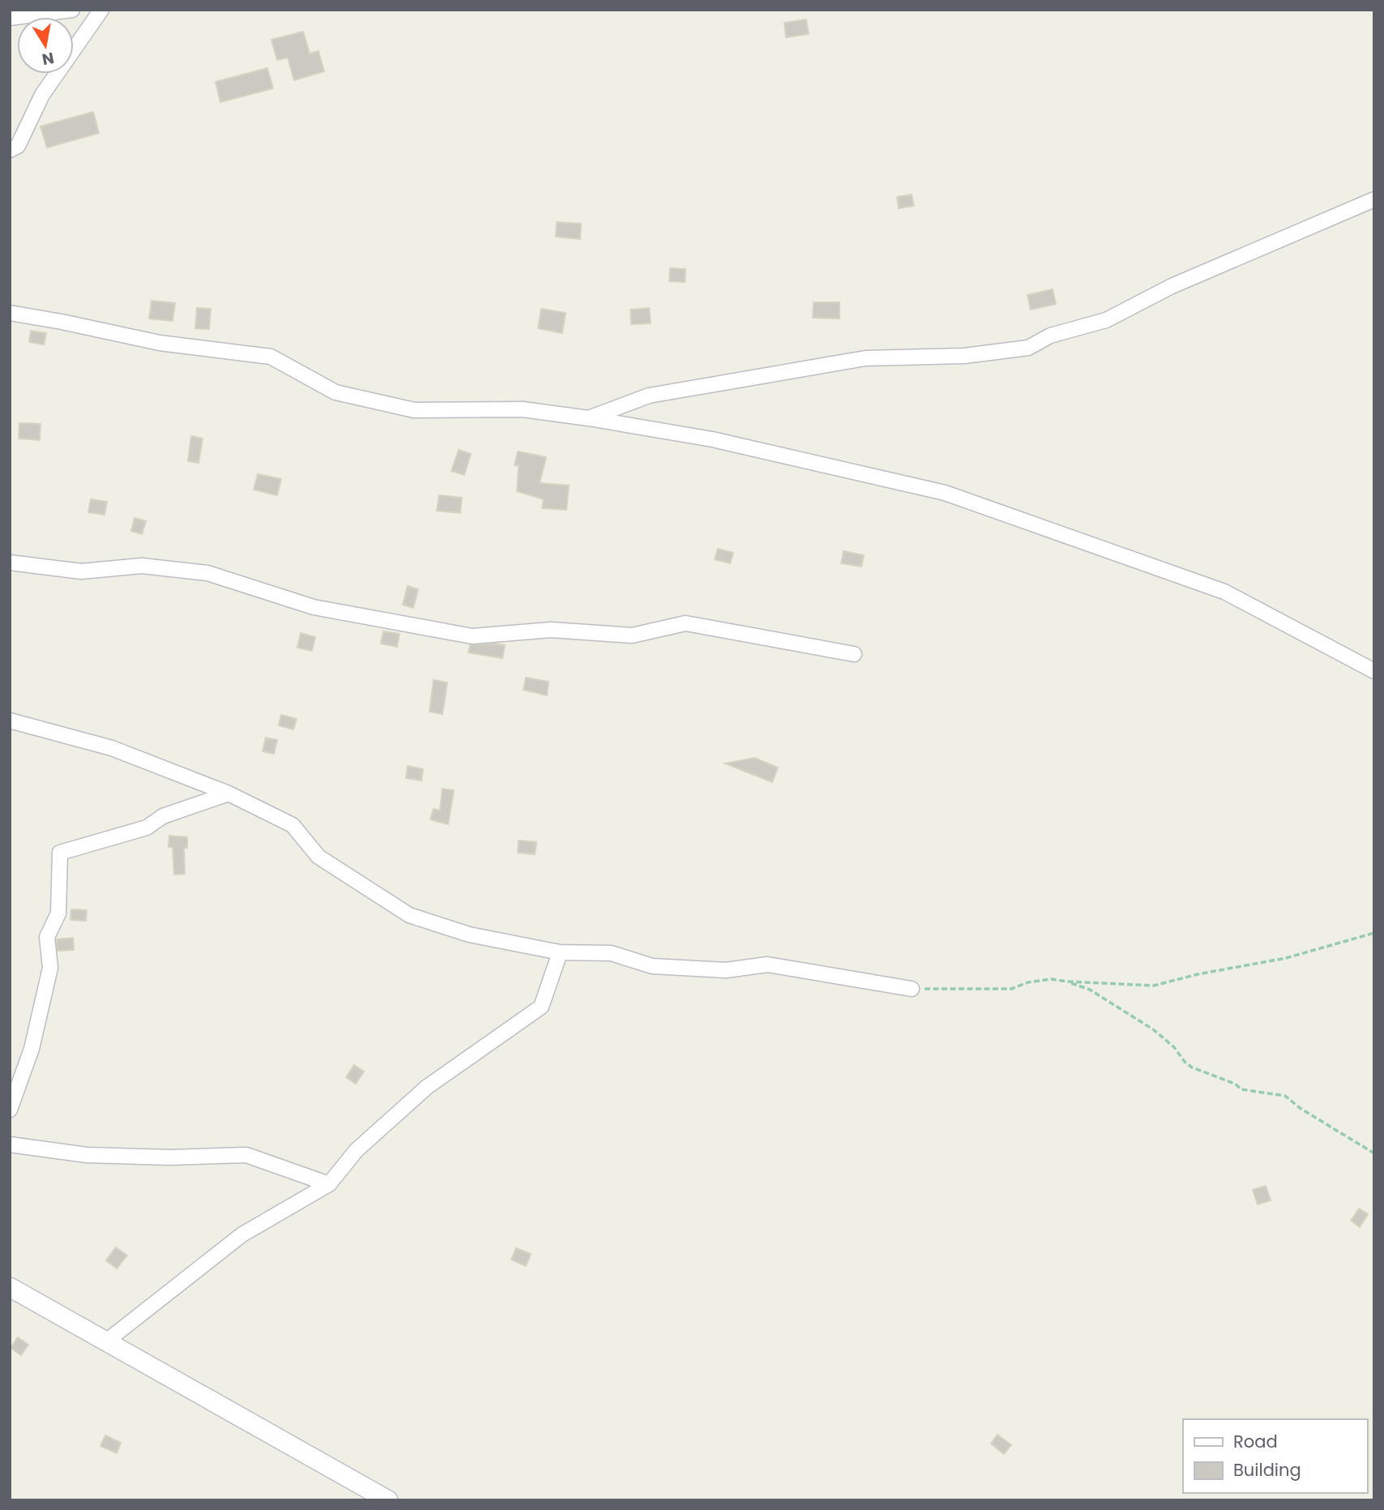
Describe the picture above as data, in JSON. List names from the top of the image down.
{
  "legend": ["Road", "Building"],
  "north": "bottom"
}
